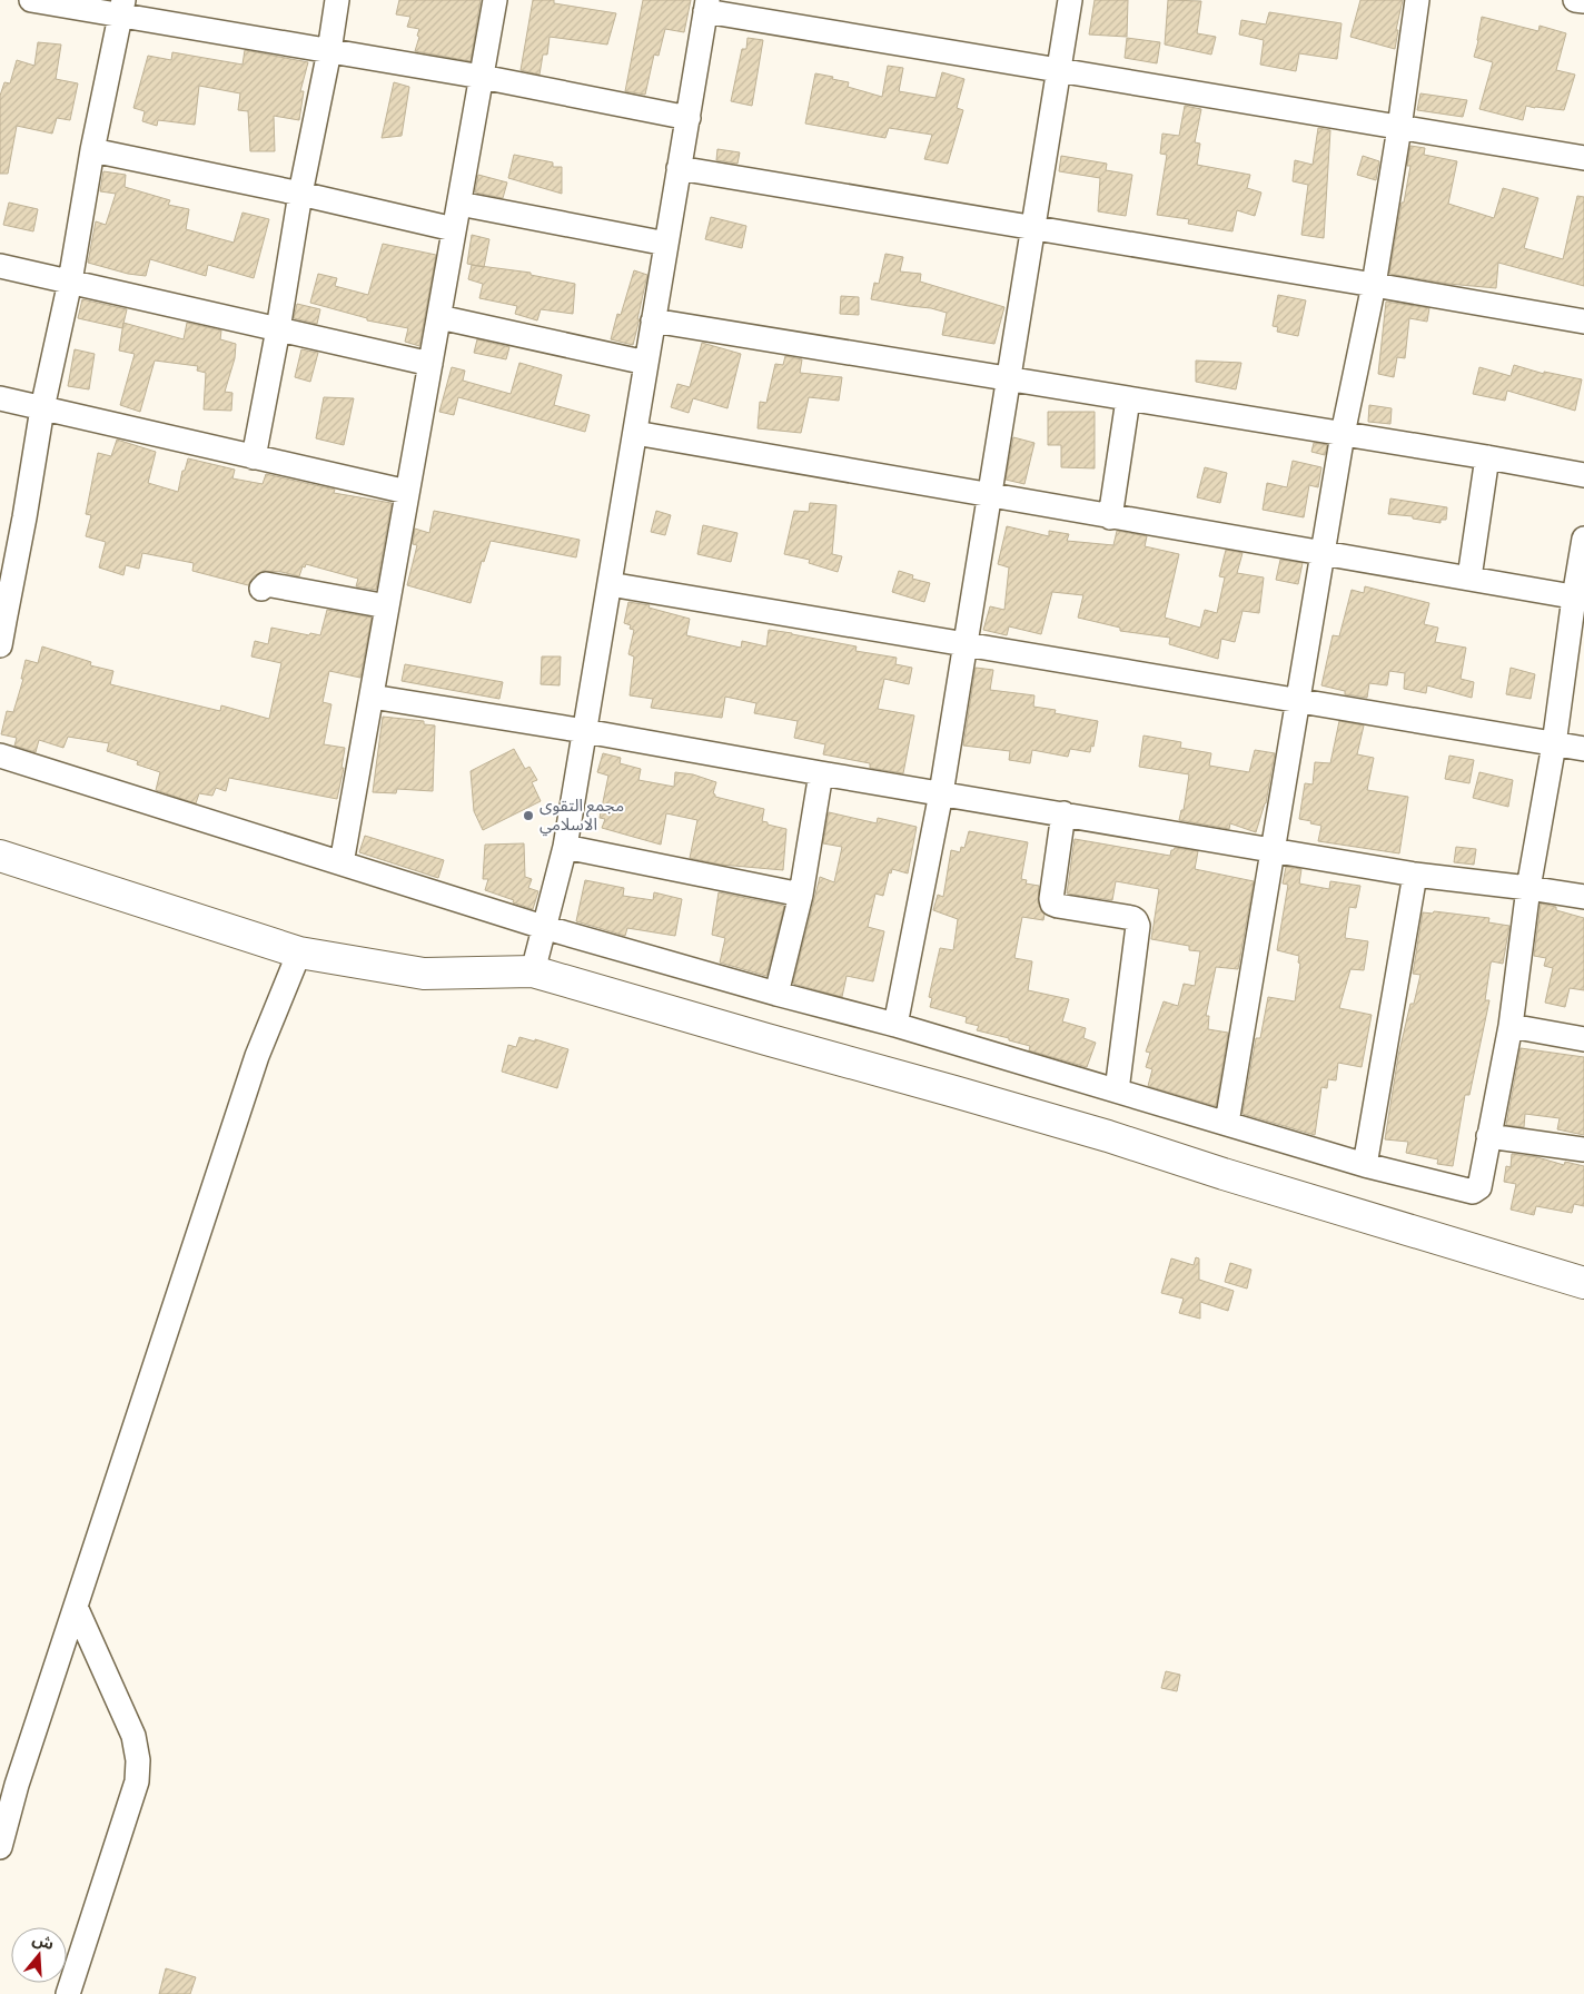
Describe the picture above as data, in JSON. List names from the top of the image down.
{
  "places": ["مجمع التقوى الاسلامي"],
  "north": "top"
}
